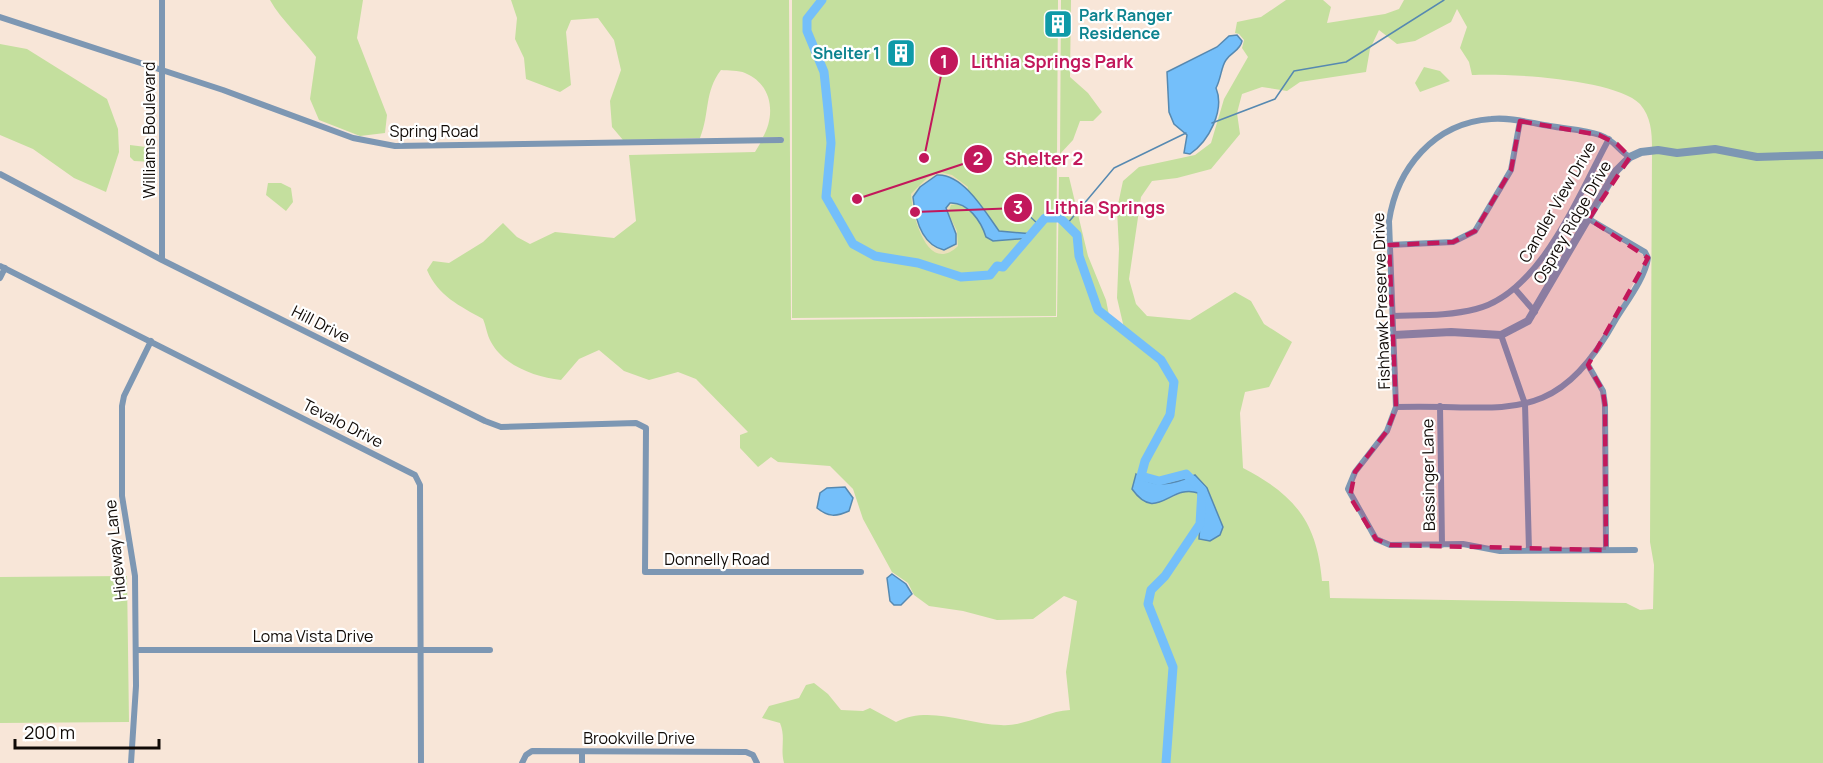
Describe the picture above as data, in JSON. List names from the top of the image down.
{
  "streets": {
    "street": [
      "Williams Boulevard",
      "Spring Road",
      "Candler View Drive",
      "Osprey Ridge Drive",
      "Fishhawk Preserve Drive",
      "Hill Drive",
      "Tevalo Drive",
      "Bassinger Lane",
      "Hideway Lane",
      "Donnelly Road",
      "Loma Vista Drive",
      "Brookville Drive"
    ]
  },
  "crossings": [
    ["Williams Boulevard", "Spring Road"],
    ["Williams Boulevard", "Hill Drive"],
    ["Candler View Drive", "Fishhawk Preserve Drive"],
    ["Osprey Ridge Drive", "Fishhawk Preserve Drive"],
    ["Fishhawk Preserve Drive", "Bassinger Lane"],
    ["Hill Drive", "Donnelly Road"],
    ["Tevalo Drive", "Hideway Lane"],
    ["Tevalo Drive", "Loma Vista Drive"],
    ["Hideway Lane", "Loma Vista Drive"]
  ],
  "places": {
    "building": ["Park Ranger Residence", "Shelter 1"],
    "other": ["Lithia Springs Park", "Shelter 2", "Lithia Springs"]
  },
  "scale_bar": "200 m"
}
